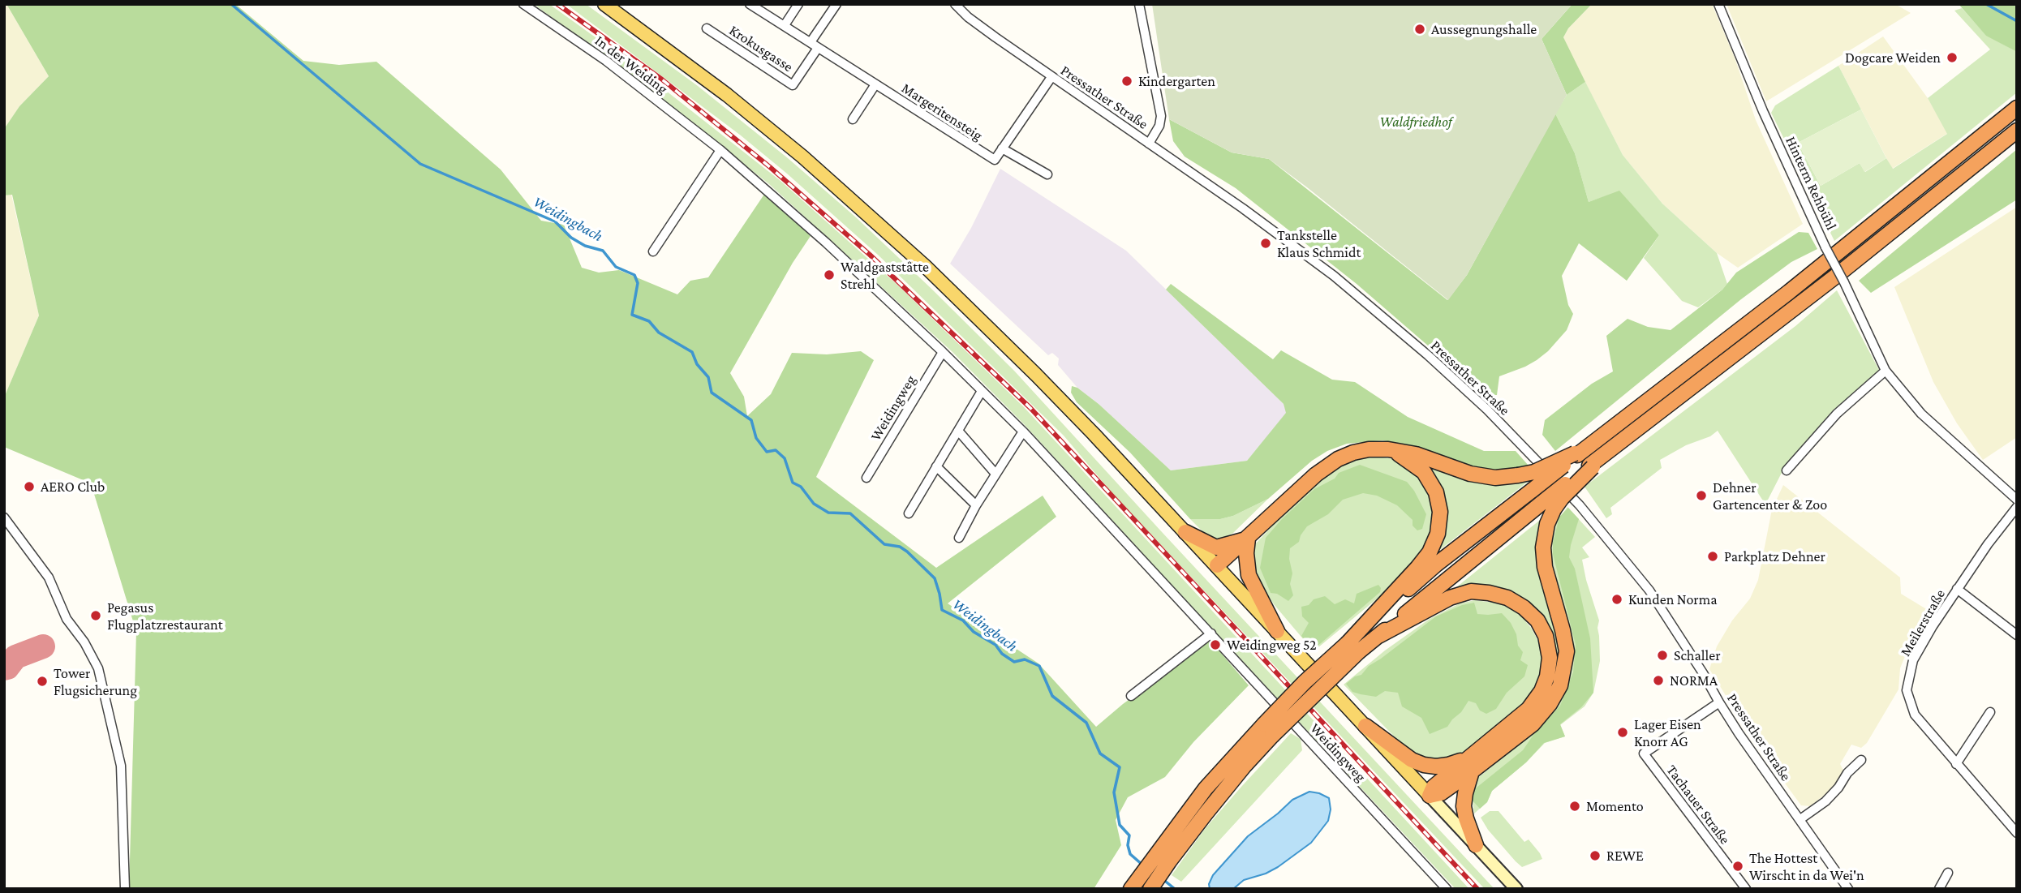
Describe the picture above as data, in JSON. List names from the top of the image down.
{
  "streets": {
    "street": [
      "Krokusgasse",
      "In der Weiding",
      "Pressather Straße",
      "Margeritensteig",
      "Hinterm Rehbühl",
      "Weidingweg",
      "Meilerstraße",
      "Tachauer Straße"
    ]
  },
  "crossings": [
    ["Krokusgasse", "Margeritensteig"],
    ["In der Weiding", "Weidingweg"],
    ["Pressather Straße", "Tachauer Straße"]
  ],
  "water": ["Weidingbach"],
  "parks": ["Waldfriedhof"],
  "places": [
    "Aussegnungshalle",
    "Dogcare Weiden",
    "Kindergarten",
    "Tankstelle Klaus Schmidt",
    "Waldgaststätte Strehl",
    "AERO Club",
    "Dehner Gartencenter & Zoo",
    "Parkplatz Dehner",
    "Kunden Norma",
    "Pegasus Flugplatzrestaurant",
    "Weidingweg 52",
    "Schaller",
    "NORMA",
    "Tower Flugsicherung",
    "Lager Eisen Knorr AG",
    "Momento",
    "REWE",
    "The Hottest Wirscht in da Wei'n"
  ]
}
